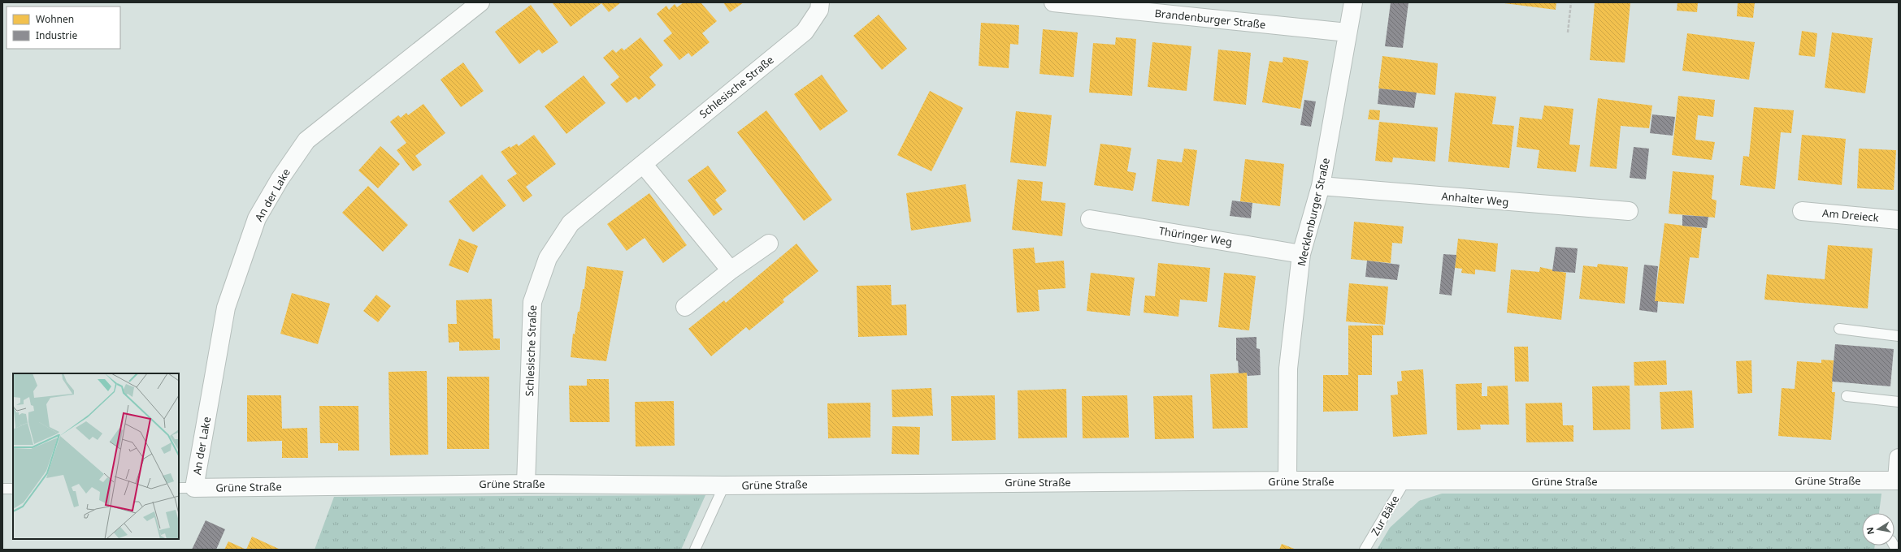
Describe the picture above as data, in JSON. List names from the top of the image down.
{
  "streets": {
    "street": [
      "Brandenburger Straße",
      "Schlesische Straße",
      "An der Lake",
      "Anhalter Weg",
      "Mecklenburger Straße",
      "Am Dreieck",
      "Thüringer Weg",
      "Grüne Straße"
    ],
    "lane": ["Zur Bäke"]
  },
  "crossings": [
    ["Brandenburger Straße", "Mecklenburger Straße"],
    ["Schlesische Straße", "Grüne Straße"],
    ["An der Lake", "Grüne Straße"],
    ["Anhalter Weg", "Mecklenburger Straße"],
    ["Mecklenburger Straße", "Thüringer Weg"],
    ["Mecklenburger Straße", "Grüne Straße"],
    ["Grüne Straße", "Zur Bäke"]
  ],
  "legend": ["Wohnen", "Industrie"],
  "north": "left"
}
